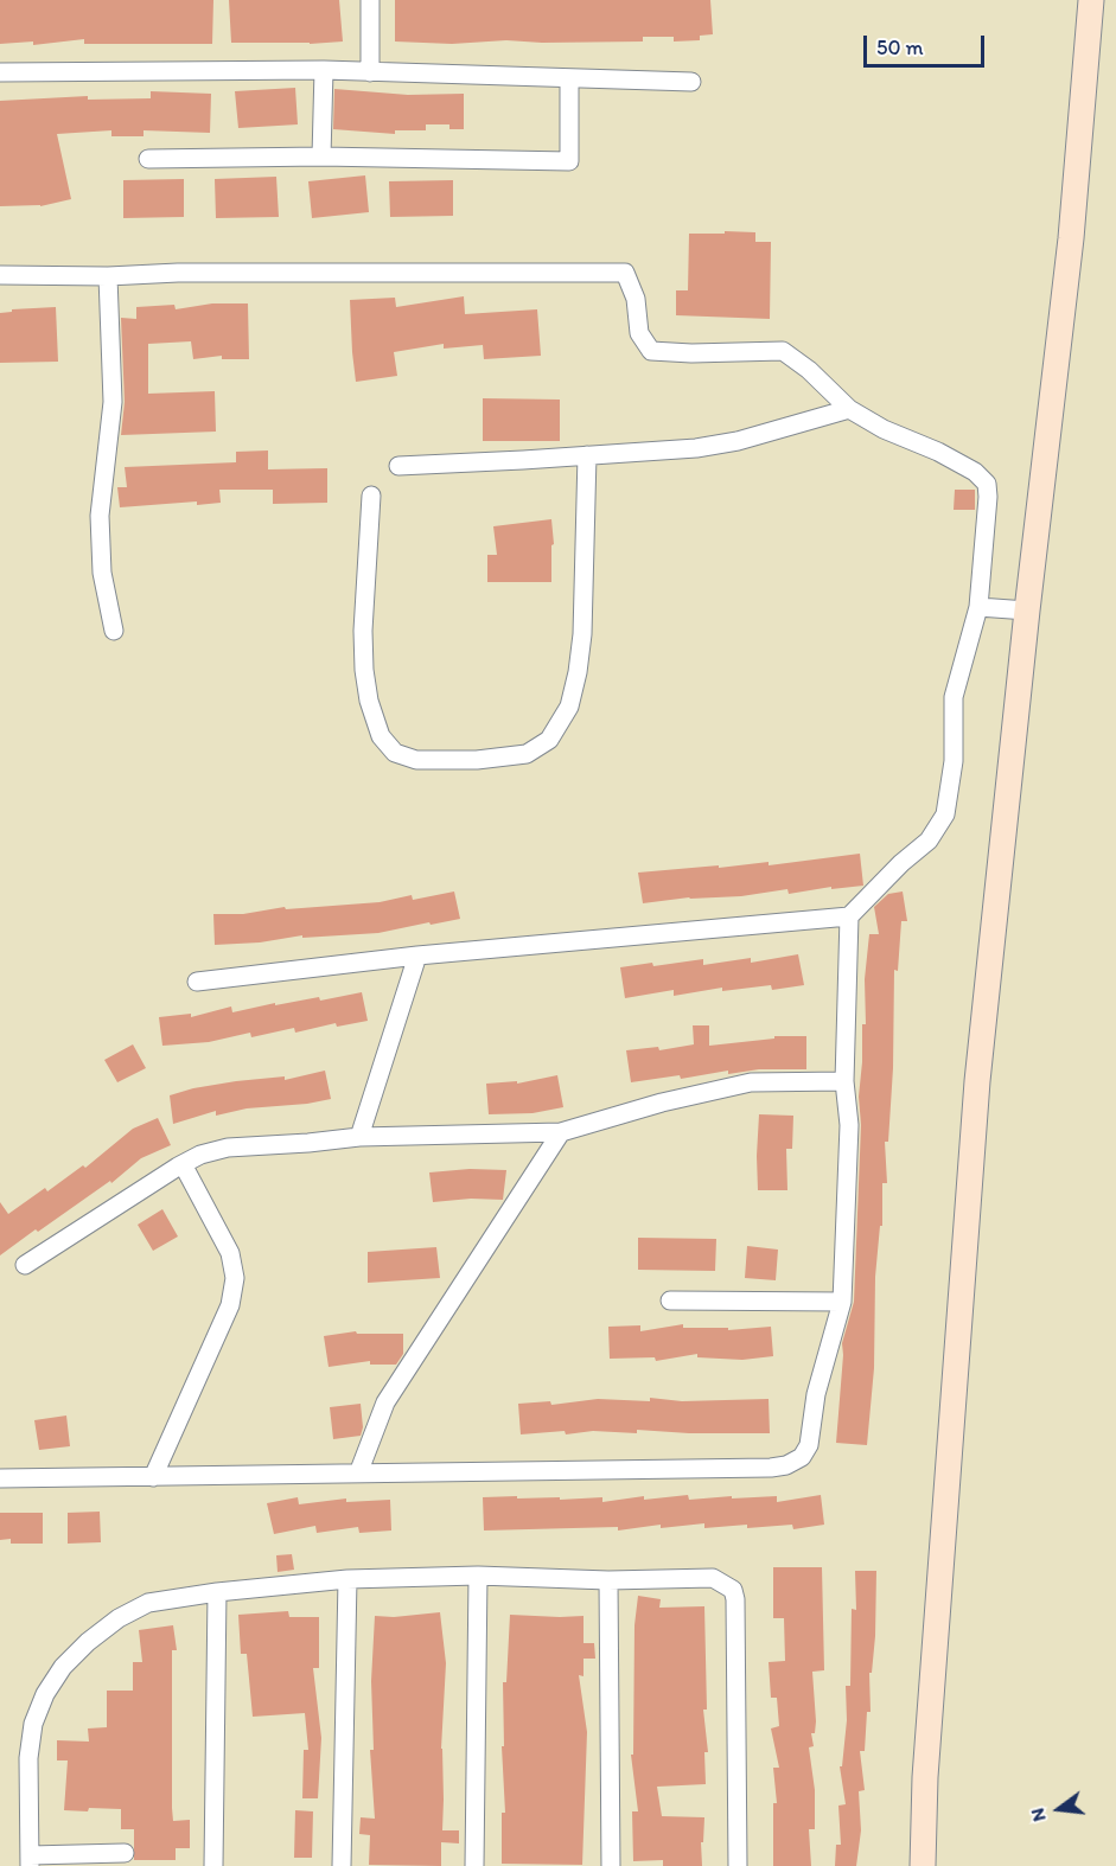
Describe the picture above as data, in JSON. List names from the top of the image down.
{
  "scale_bar": "50 m",
  "north": "left"
}
